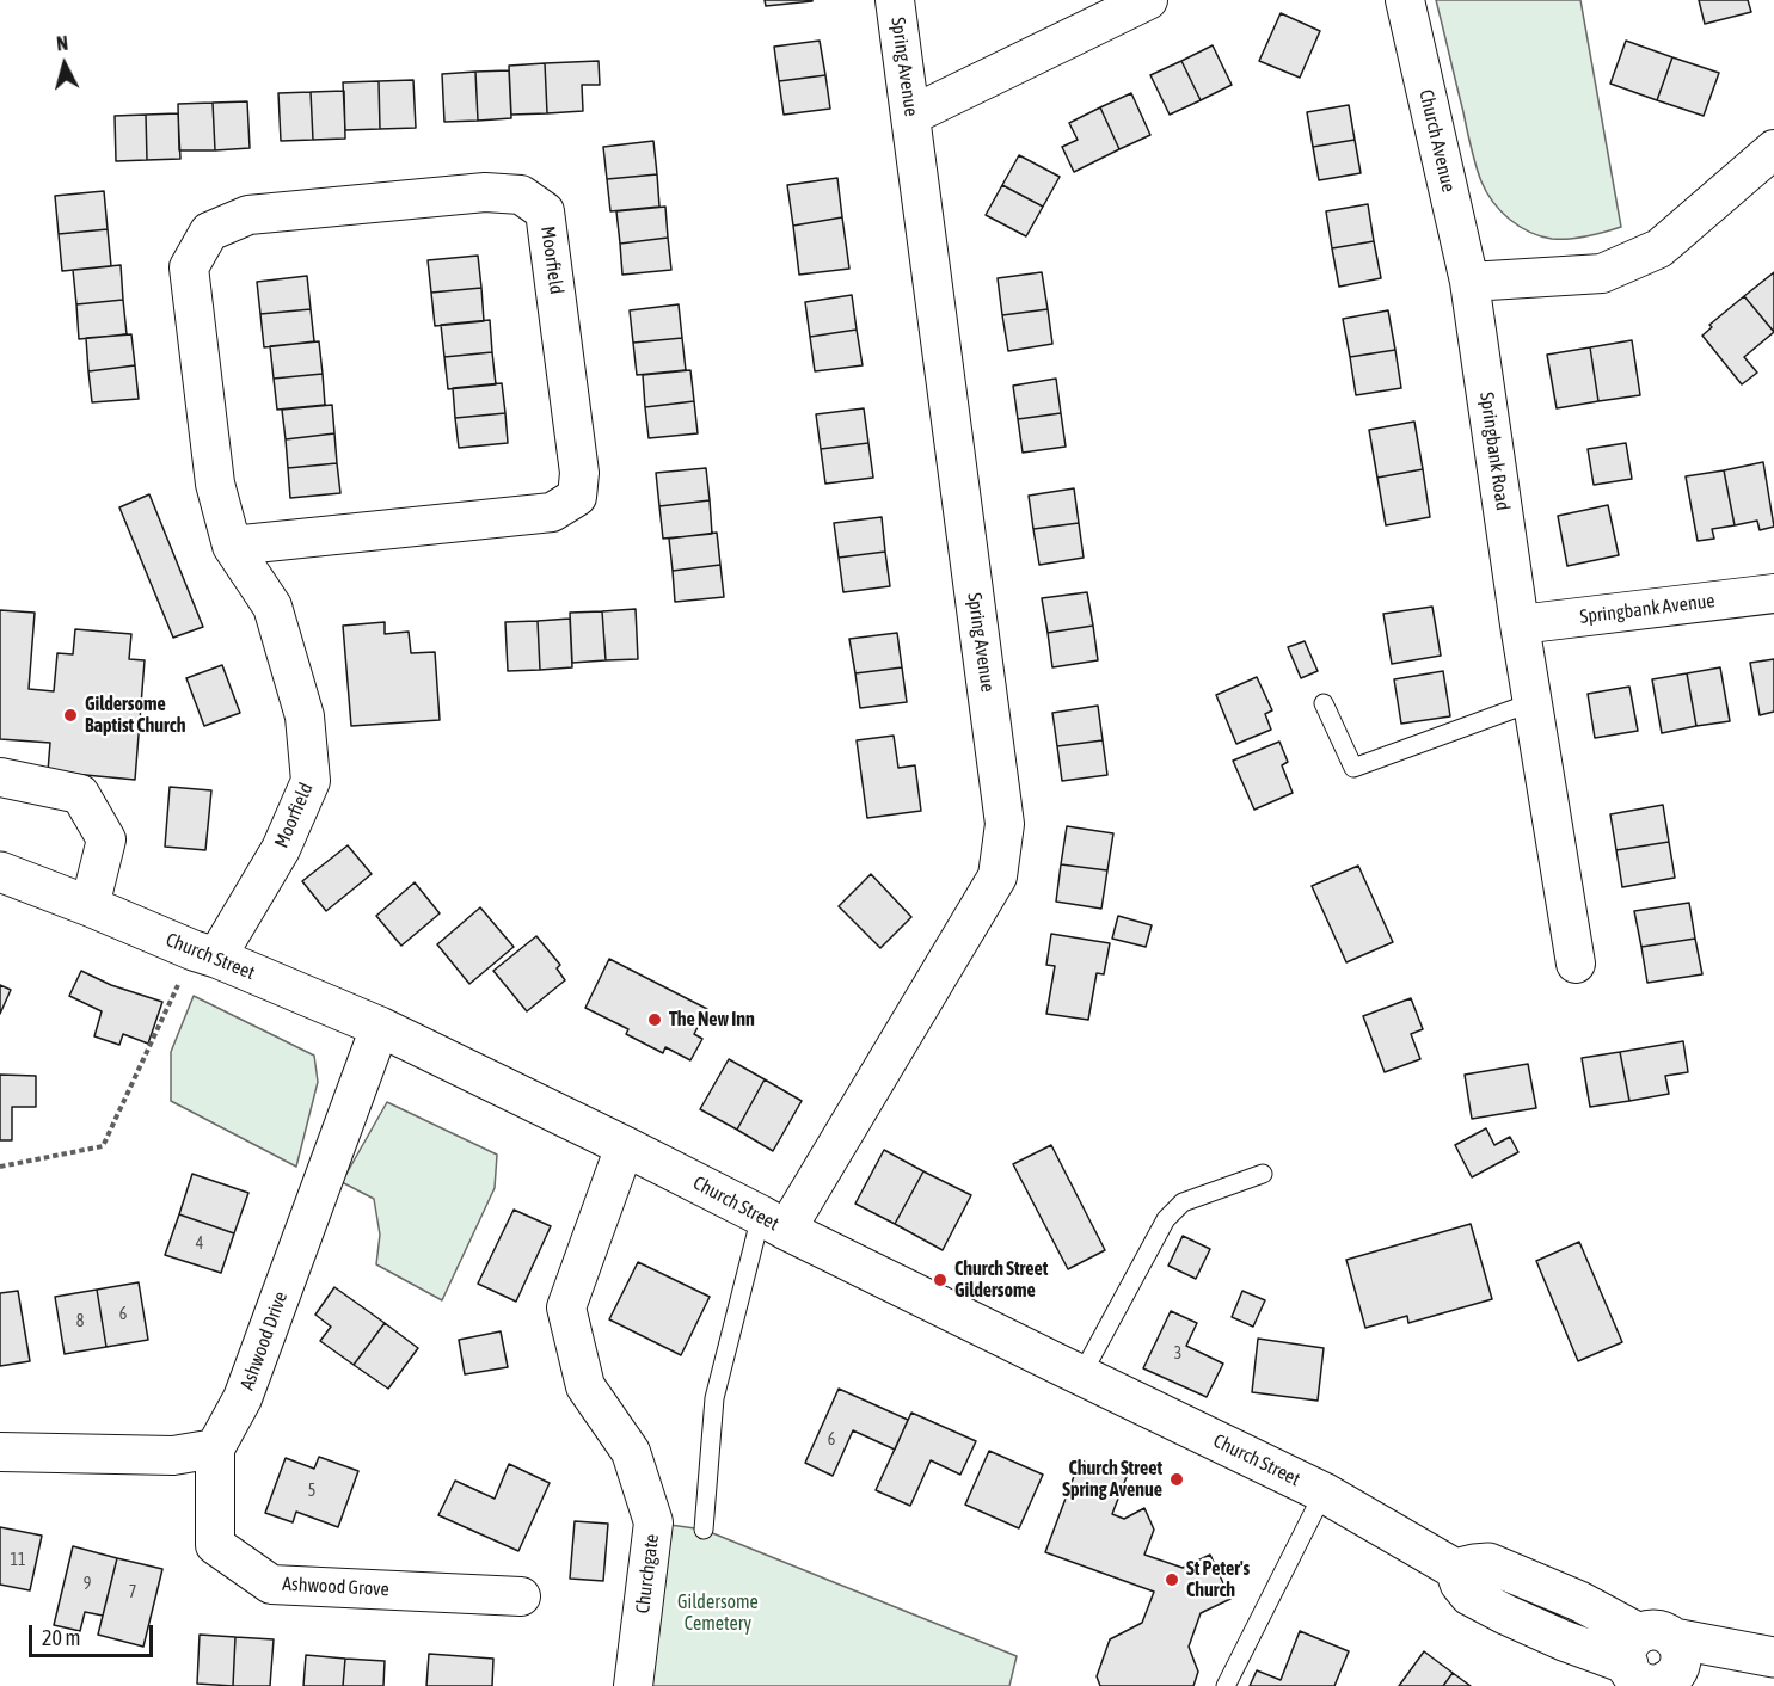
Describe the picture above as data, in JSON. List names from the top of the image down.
{
  "streets": {
    "main road": ["Church Street"],
    "street": [
      "Spring Avenue",
      "Church Avenue",
      "Moorfield",
      "Springbank Road",
      "Springbank Avenue",
      "Ashwood Drive",
      "Churchgate",
      "Ashwood Grove"
    ]
  },
  "crossings": [
    ["Spring Avenue", "Church Street"],
    ["Church Avenue", "Springbank Road"],
    ["Moorfield", "Church Street"],
    ["Springbank Road", "Springbank Avenue"],
    ["Church Street", "Ashwood Drive"],
    ["Church Street", "Churchgate"],
    ["Ashwood Drive", "Ashwood Grove"]
  ],
  "parks": ["Gildersome Cemetery"],
  "places": [
    "Gildersome Baptist Church",
    "The New Inn",
    "Church Street Gildersome",
    "Church Street Spring Avenue",
    "St Peter's Church"
  ],
  "house_numbers": [
    "4",
    "6",
    "8",
    "3",
    "6",
    "5",
    "11",
    "9",
    "7"
  ],
  "scale_bar": "20 m",
  "north": "top"
}
